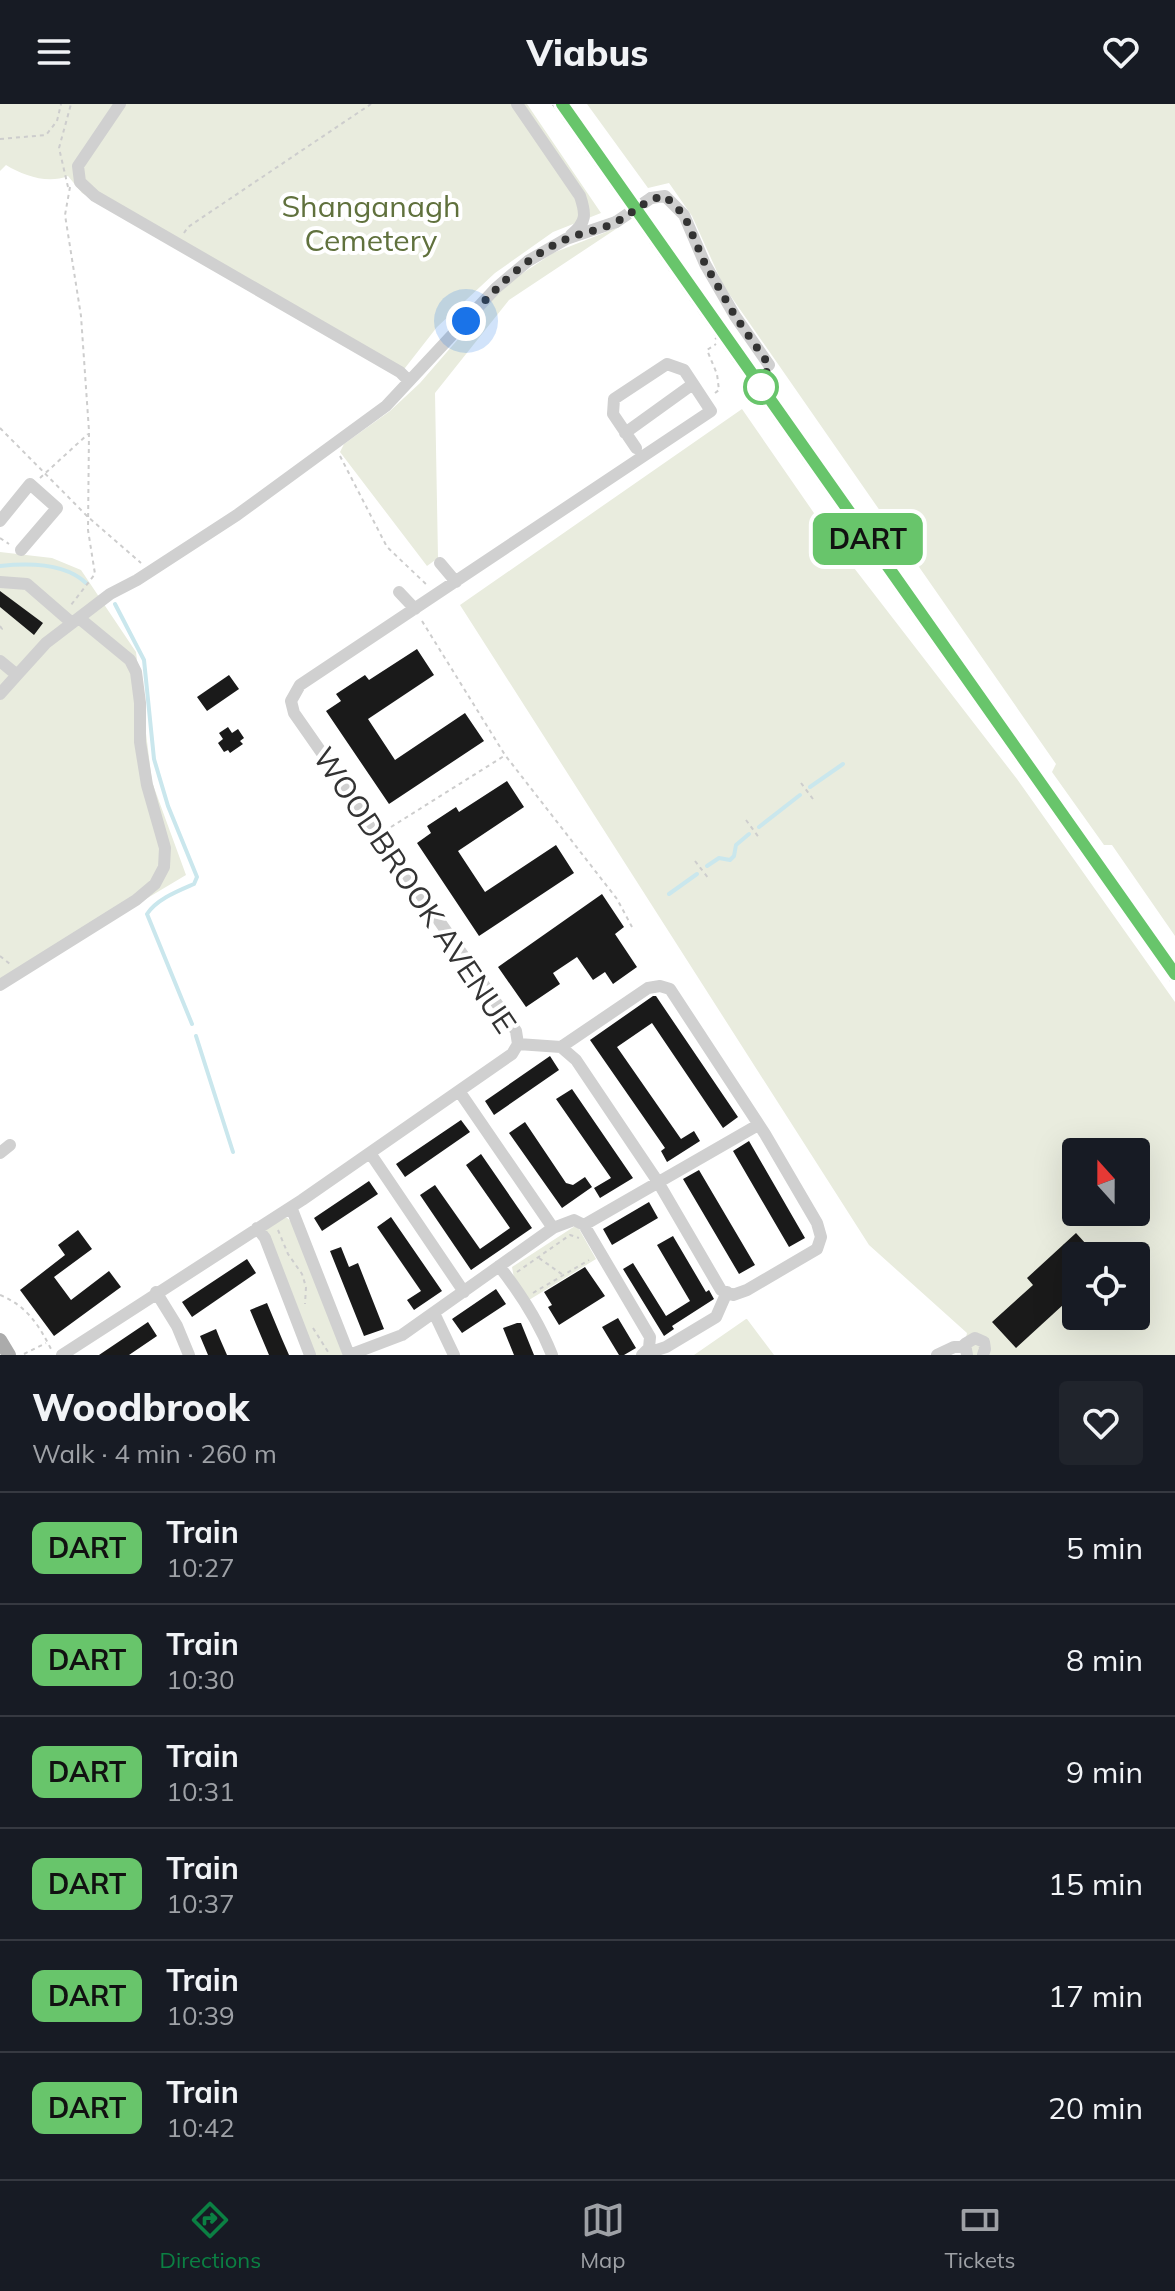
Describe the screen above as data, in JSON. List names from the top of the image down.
{
  "streets": {
    "street": ["WOODBROOK AVENUE"]
  },
  "parks": ["Shanganagh Cemetery"],
  "north": "top",
  "page": {
    "header": "Viabus",
    "on_map": "DART",
    "heading": ["Woodbrook", "Walk · 4 min · 260 m"],
    "list": [
      {
        "mark": "DART",
        "name": "Train",
        "note": "10:27",
        "value": "5 min"
      },
      {
        "mark": "DART",
        "name": "Train",
        "note": "10:30",
        "value": "8 min"
      },
      {
        "mark": "DART",
        "name": "Train",
        "note": "10:31",
        "value": "9 min"
      },
      {
        "mark": "DART",
        "name": "Train",
        "note": "10:37",
        "value": "15 min"
      },
      {
        "mark": "DART",
        "name": "Train",
        "note": "10:39",
        "value": "17 min"
      },
      {
        "mark": "DART",
        "name": "Train",
        "note": "10:42",
        "value": "20 min"
      }
    ],
    "tabs": ["Directions", "Map", "Tickets"]
  }
}
